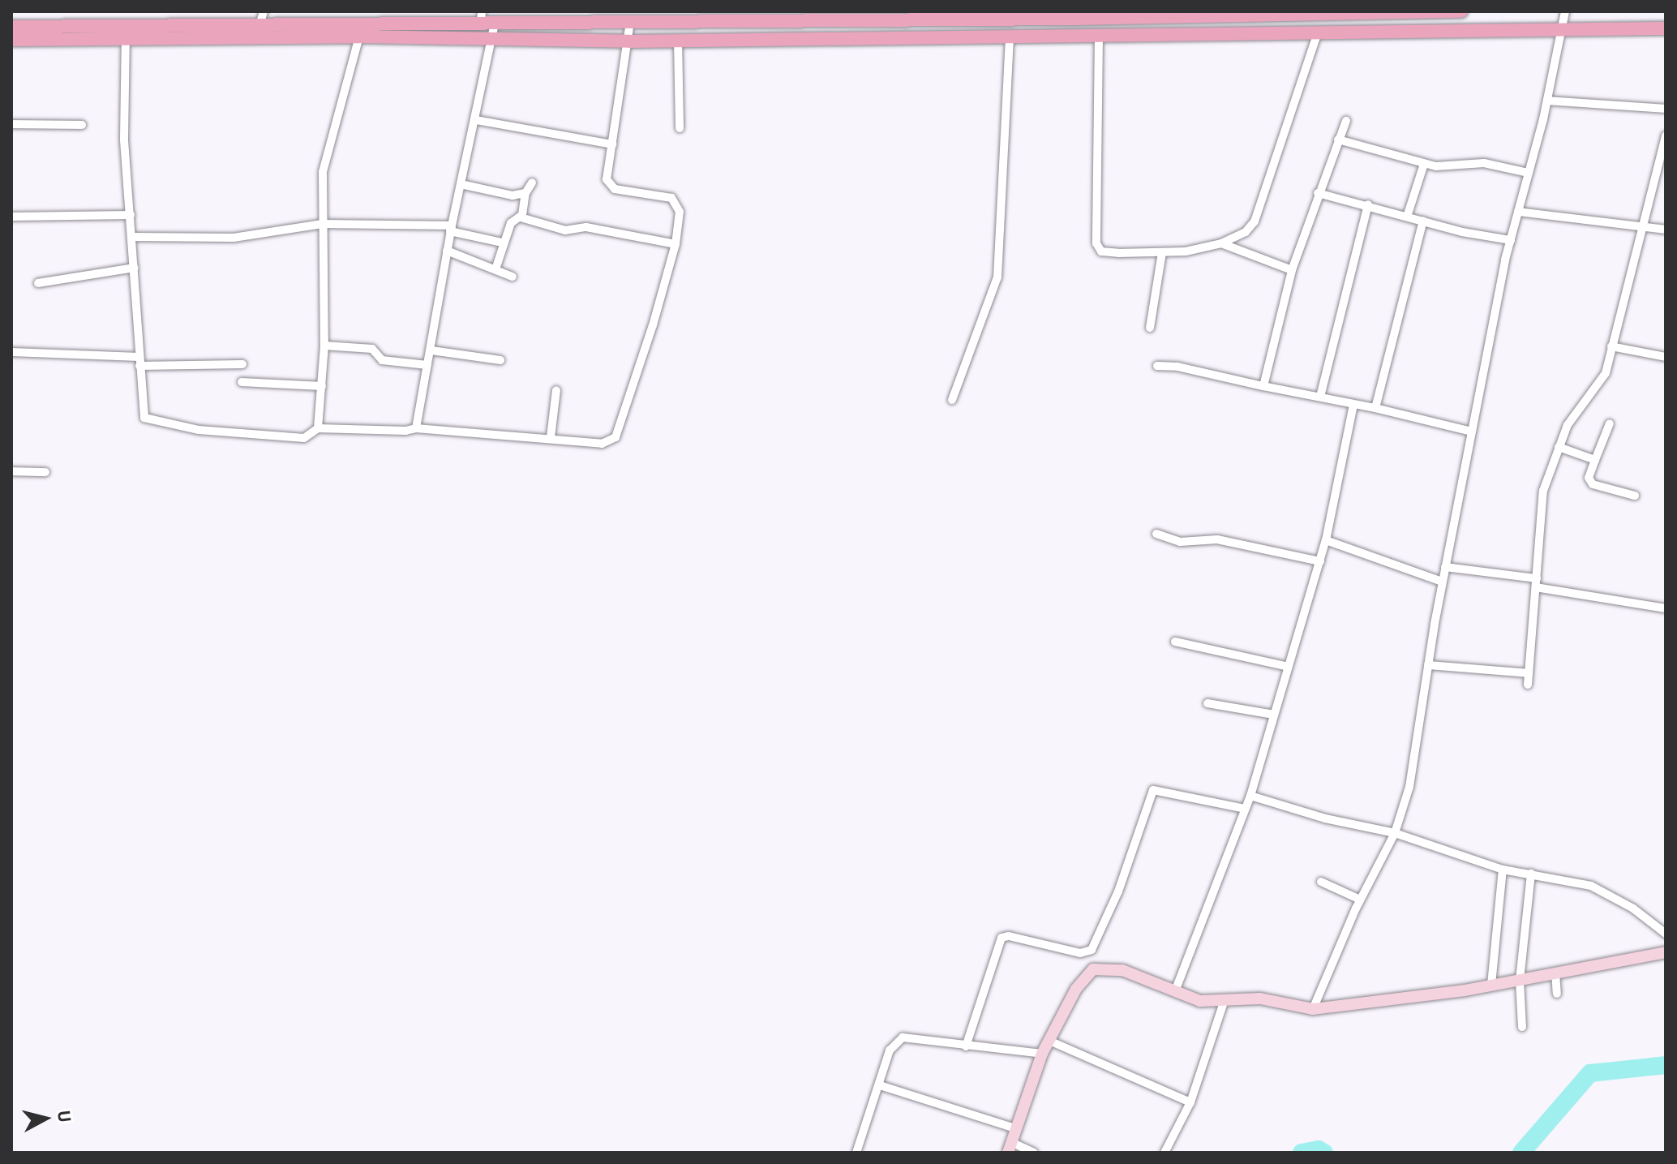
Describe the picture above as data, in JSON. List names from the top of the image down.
{
  "north": "right"
}
